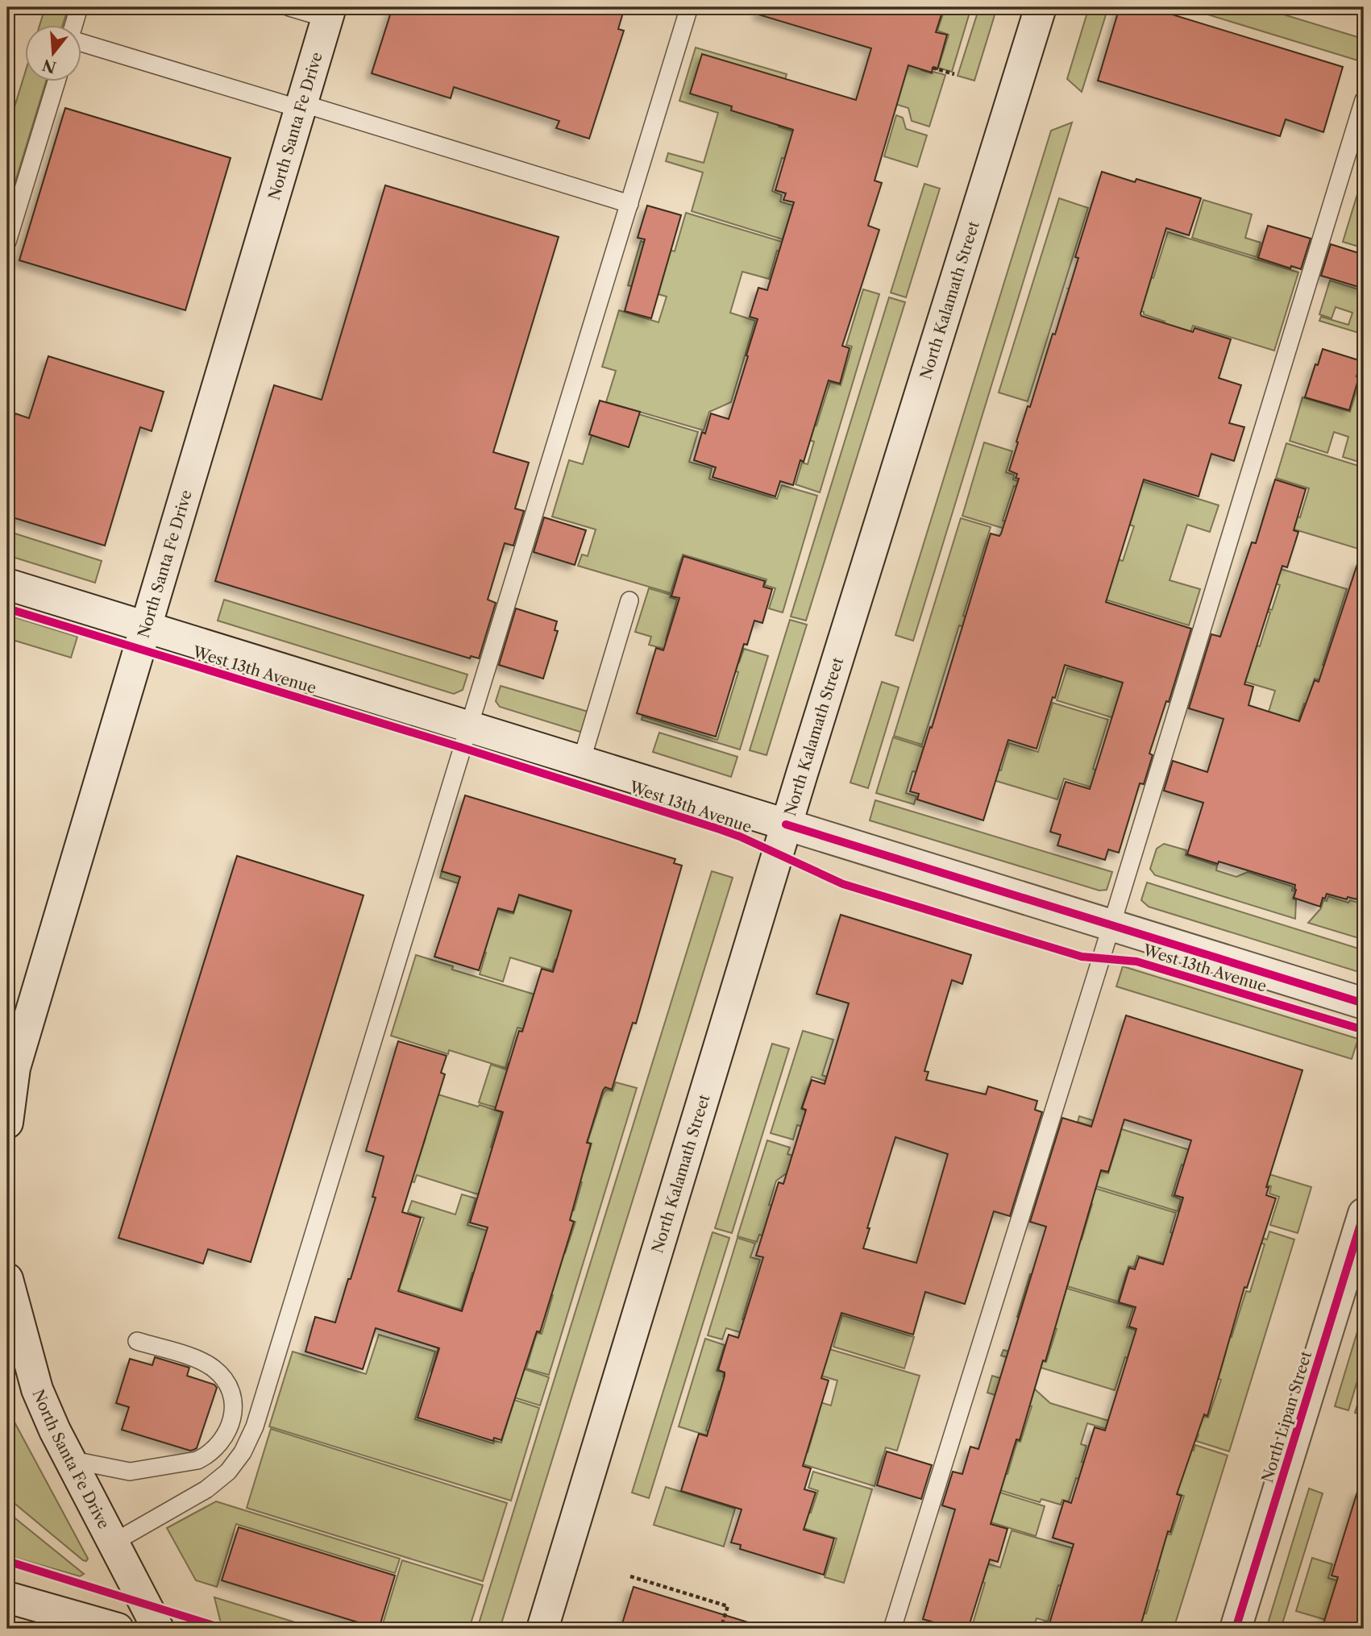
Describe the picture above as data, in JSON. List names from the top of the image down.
{
  "streets": {
    "main road": [
      "North Santa Fe Drive",
      "North Kalamath Street",
      "West 13th Avenue",
      "North Lipan Street"
    ]
  },
  "crossings": [
    ["North Santa Fe Drive", "West 13th Avenue"],
    ["North Kalamath Street", "West 13th Avenue"]
  ],
  "north": "bottom"
}
